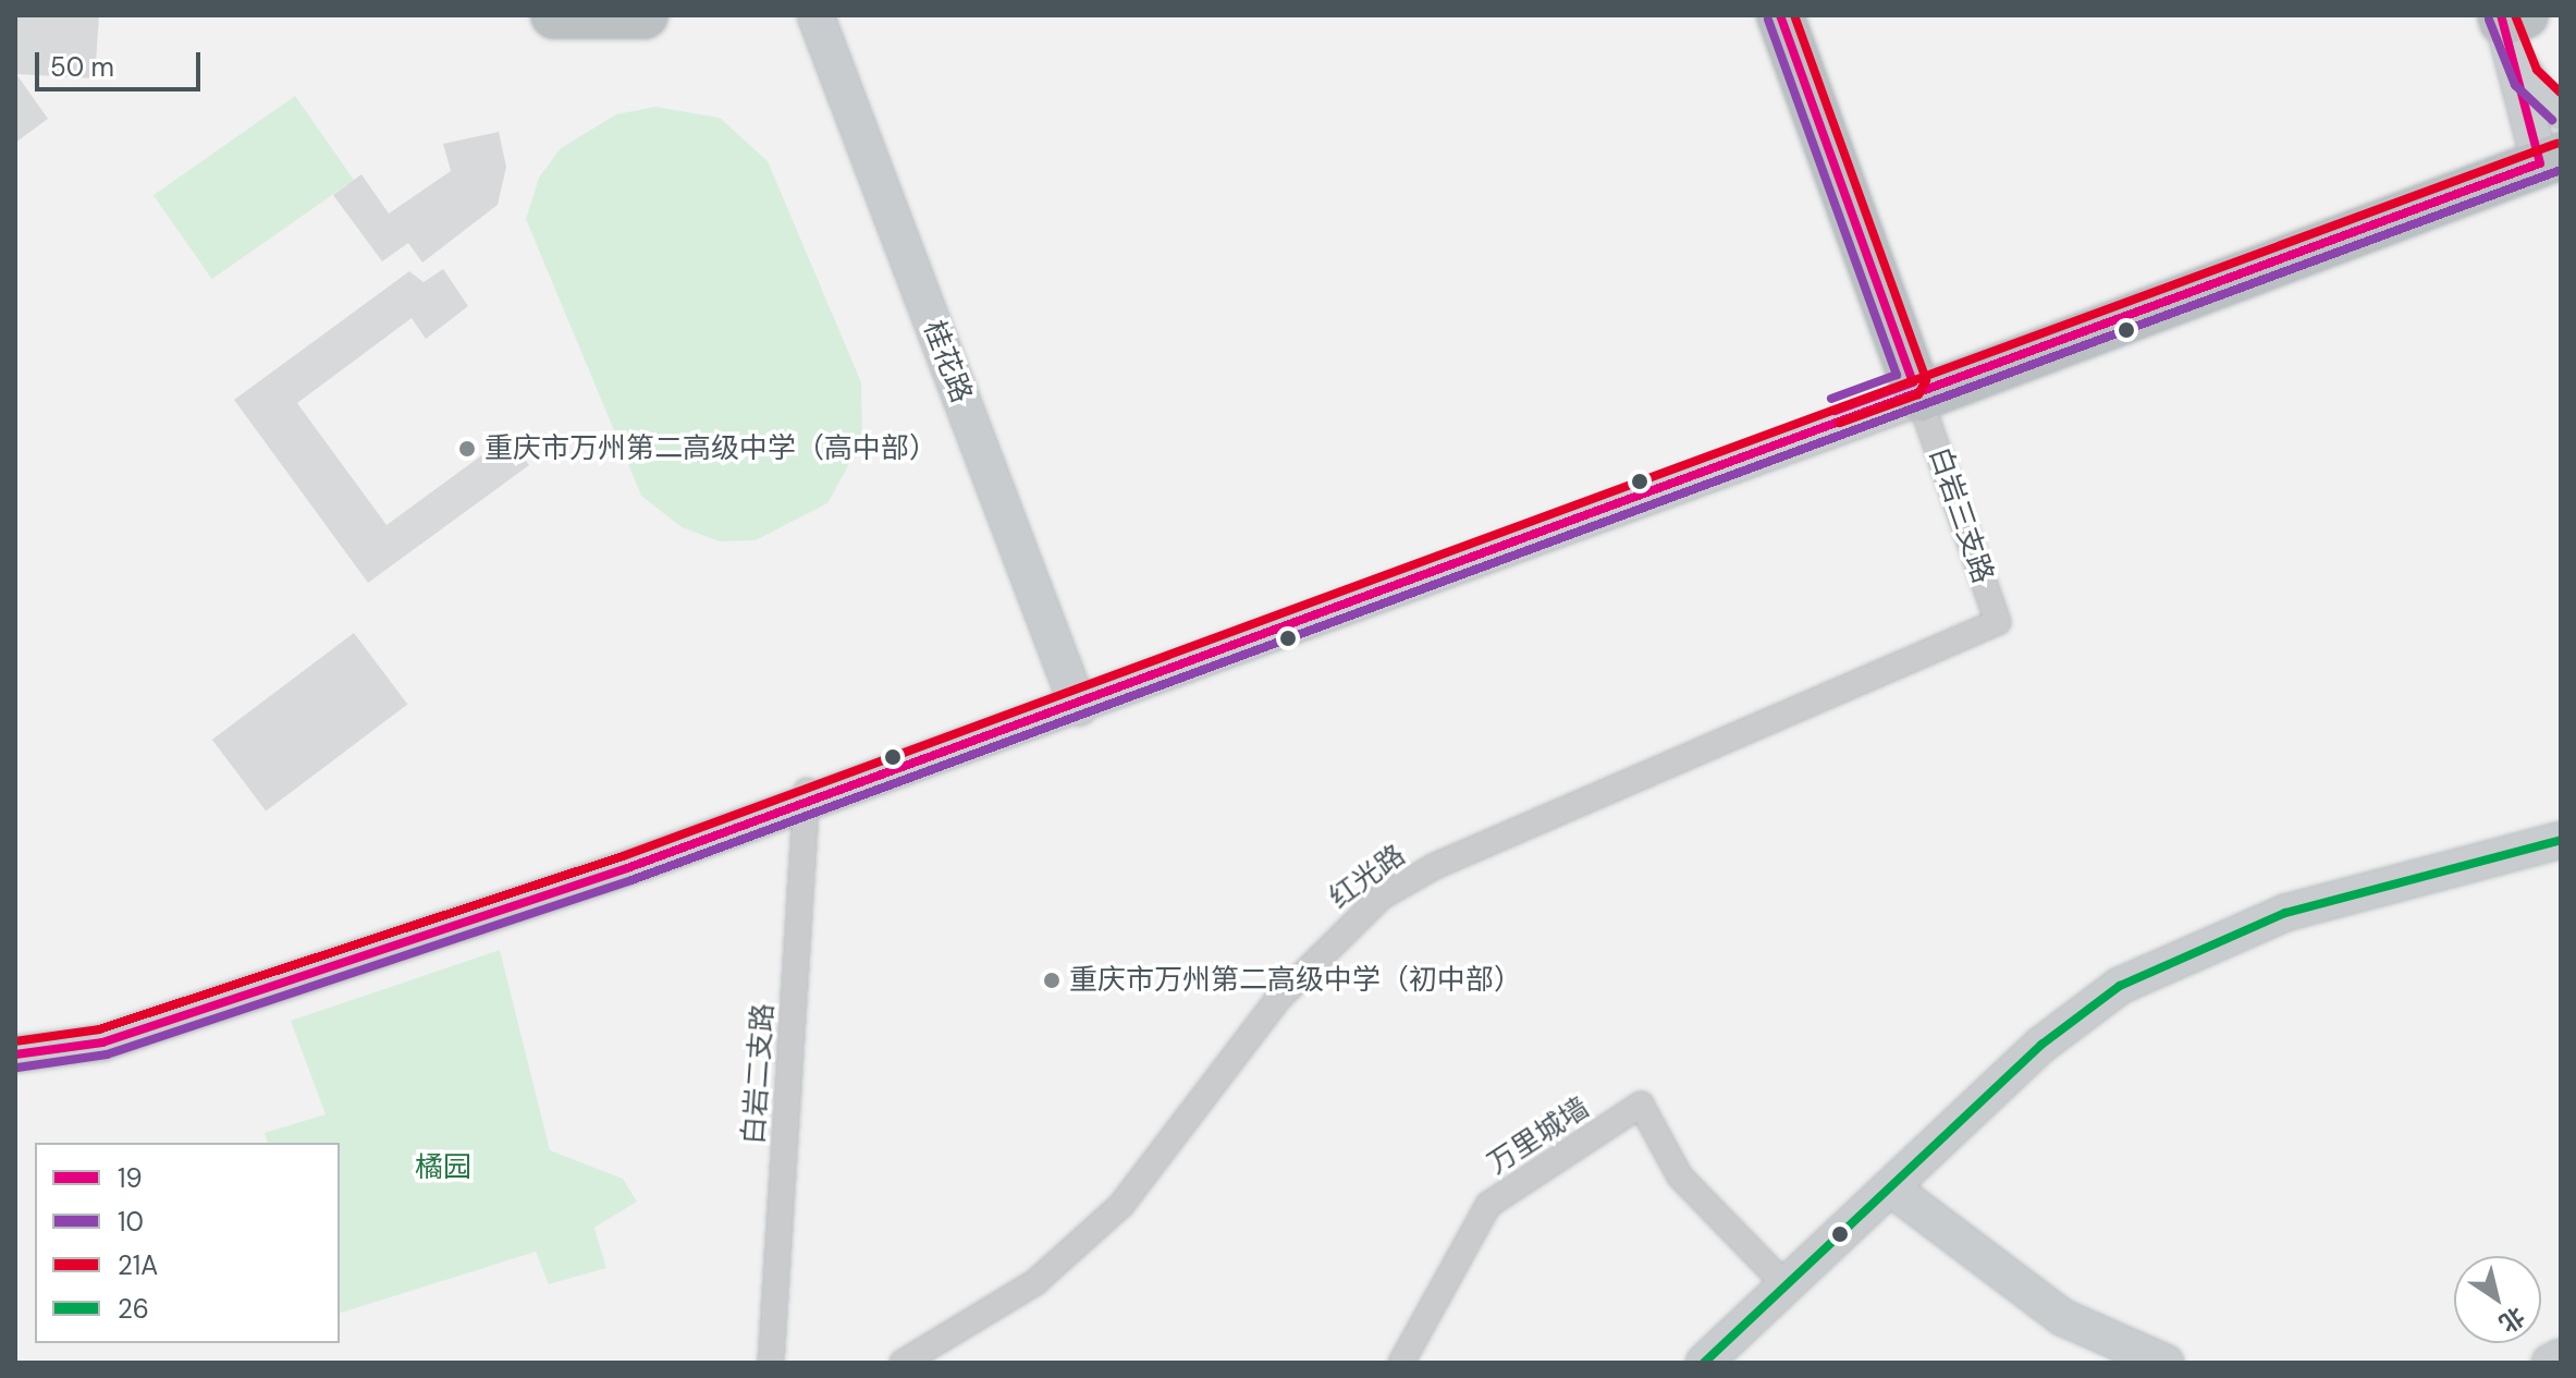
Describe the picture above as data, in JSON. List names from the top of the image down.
{
  "streets": {
    "highway": ["白岩三支路"],
    "main road": ["桂花路"],
    "street": ["红光路", "白岩二支路", "万里城墙"]
  },
  "crossings": [
    ["白岩三支路", "红光路"]
  ],
  "parks": ["橘园"],
  "places": ["重庆市万州第二高级中学（高中部）", "重庆市万州第二高级中学（初中部）"],
  "lines": [
    "transit line 19",
    "transit line 21A",
    "transit line 10",
    "transit line 26"
  ],
  "legend": [
    "19",
    "10",
    "21A",
    "26"
  ],
  "scale_bar": "50 m",
  "north": "bottom right"
}
